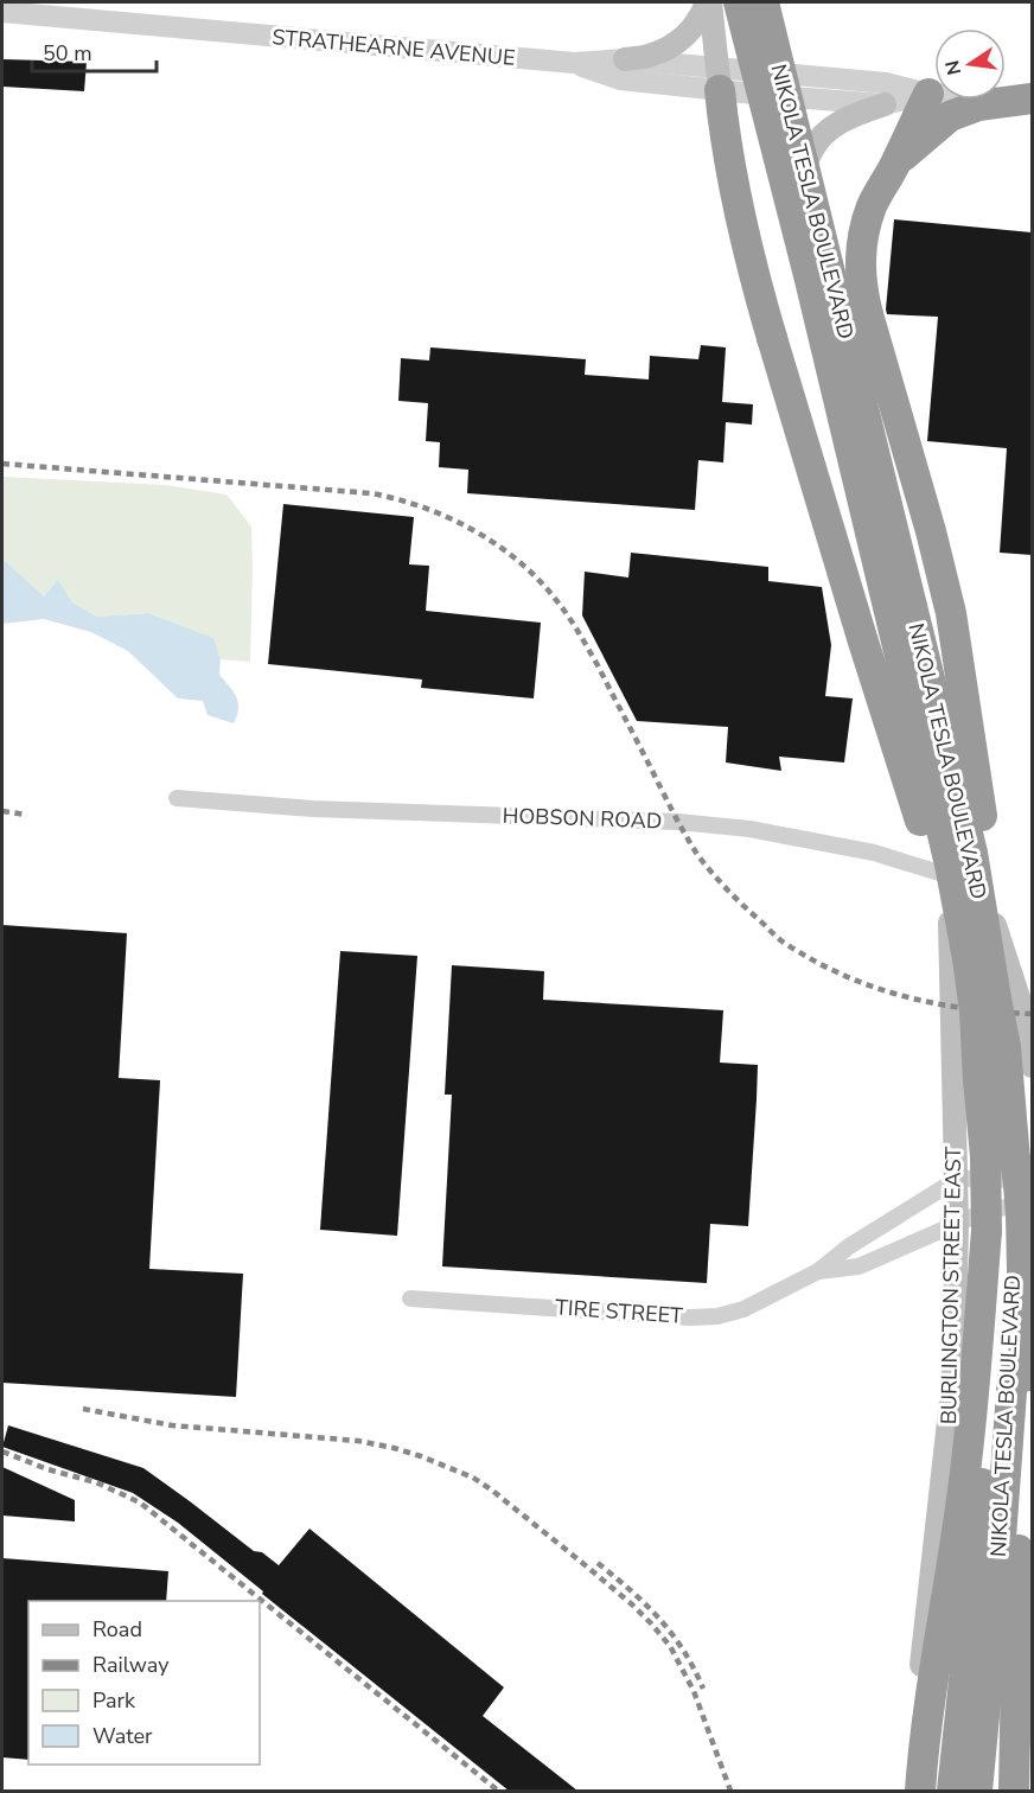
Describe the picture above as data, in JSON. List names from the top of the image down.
{
  "streets": {
    "highway": ["NIKOLA TESLA BOULEVARD"],
    "main road": ["BURLINGTON STREET EAST"],
    "street": ["STRATHEARNE AVENUE", "HOBSON ROAD", "TIRE STREET"]
  },
  "crossings": [
    ["STRATHEARNE AVENUE", "BURLINGTON STREET EAST"],
    ["HOBSON ROAD", "BURLINGTON STREET EAST"],
    ["BURLINGTON STREET EAST", "TIRE STREET"]
  ],
  "legend": [
    "Road",
    "Railway",
    "Park",
    "Water"
  ],
  "scale_bar": "50 m",
  "north": "left"
}
